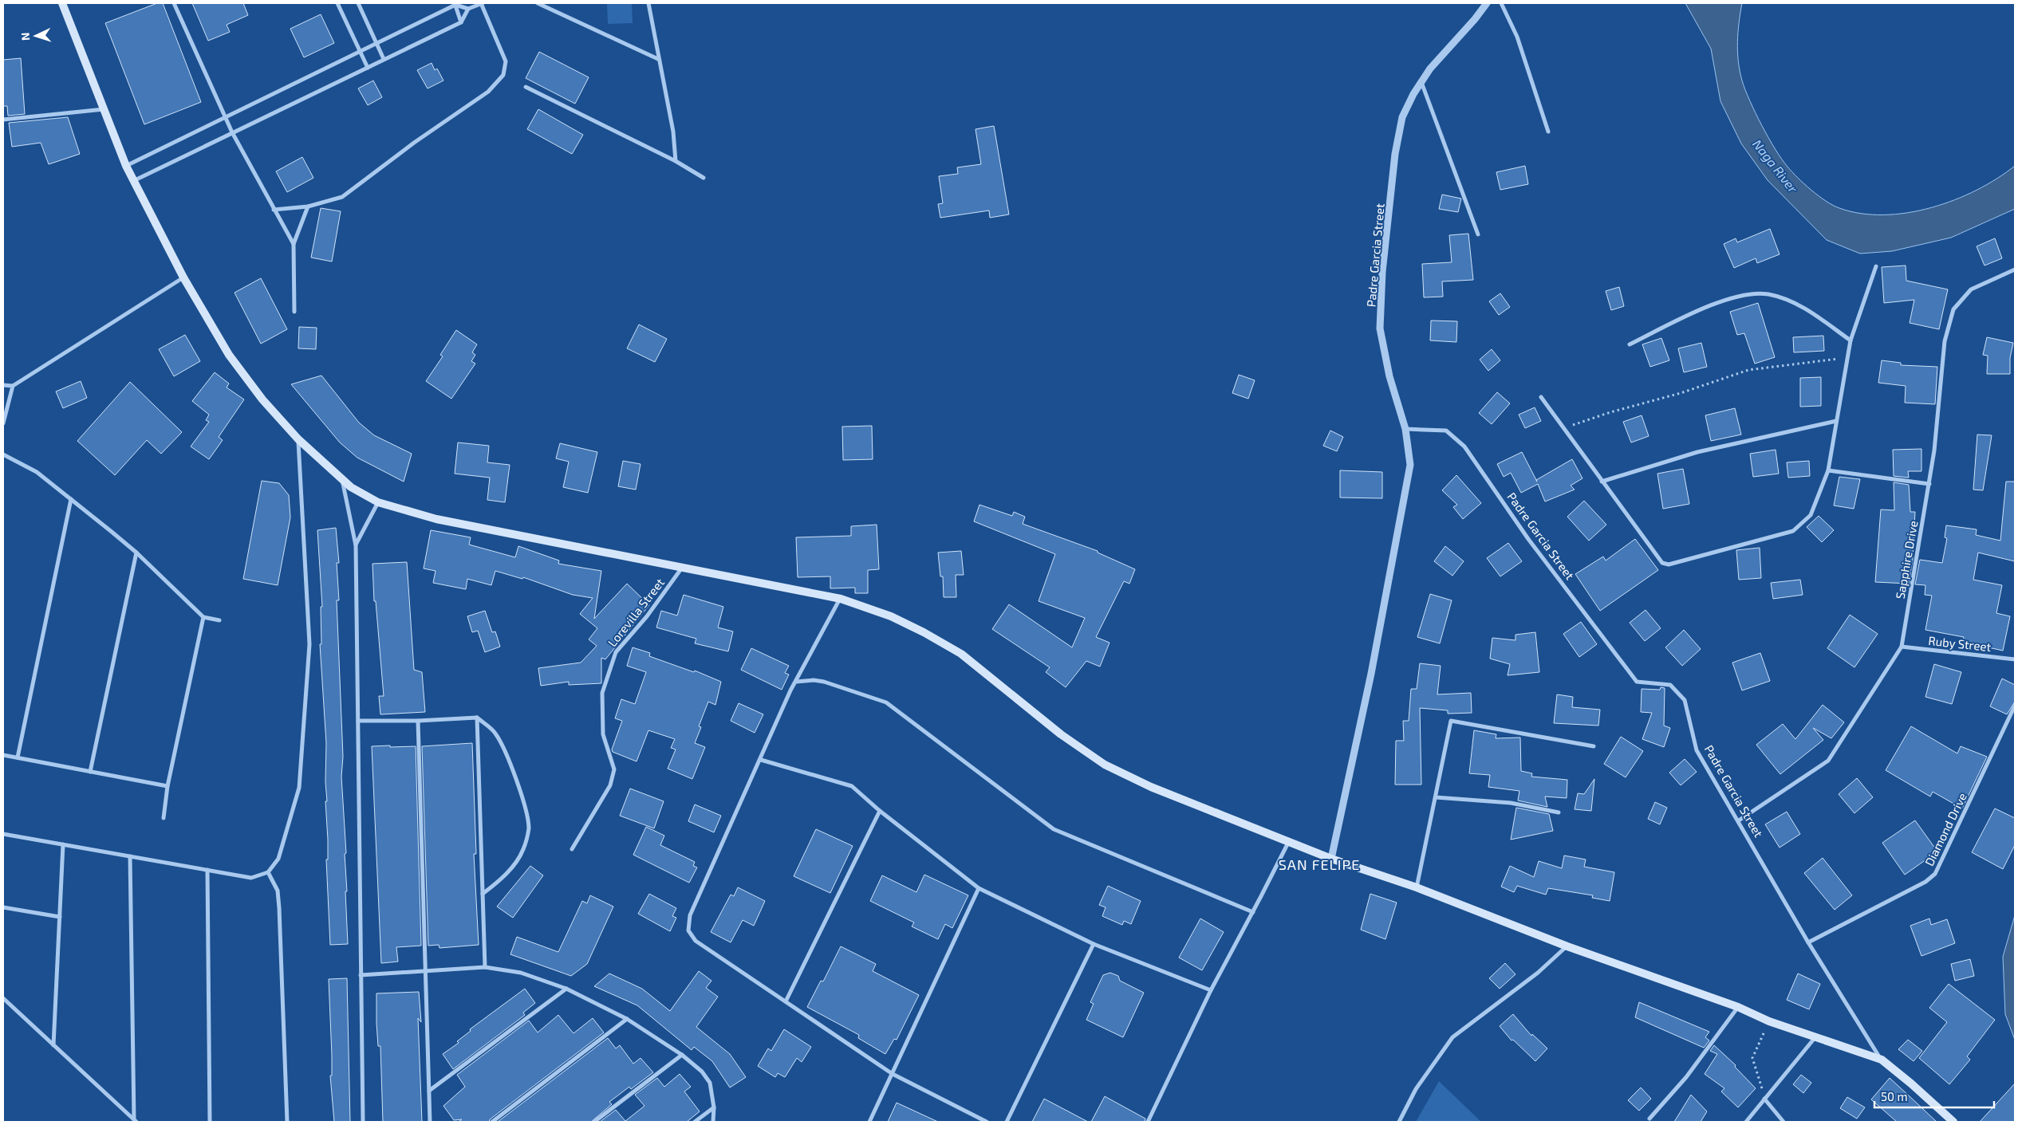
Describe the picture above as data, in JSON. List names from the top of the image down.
{
  "streets": {
    "street": [
      "Padre Garcia Street",
      "Sapphire Drive",
      "Lorevilla Street",
      "Ruby Street",
      "Diamond Drive"
    ]
  },
  "crossings": [
    ["Padre Garcia Street", "Sapphire Drive"],
    ["Padre Garcia Street", "Diamond Drive"],
    ["Sapphire Drive", "Ruby Street"]
  ],
  "districts": ["SAN FELIPE"],
  "water": ["Naga River"],
  "scale_bar": "50 m",
  "north": "left"
}
